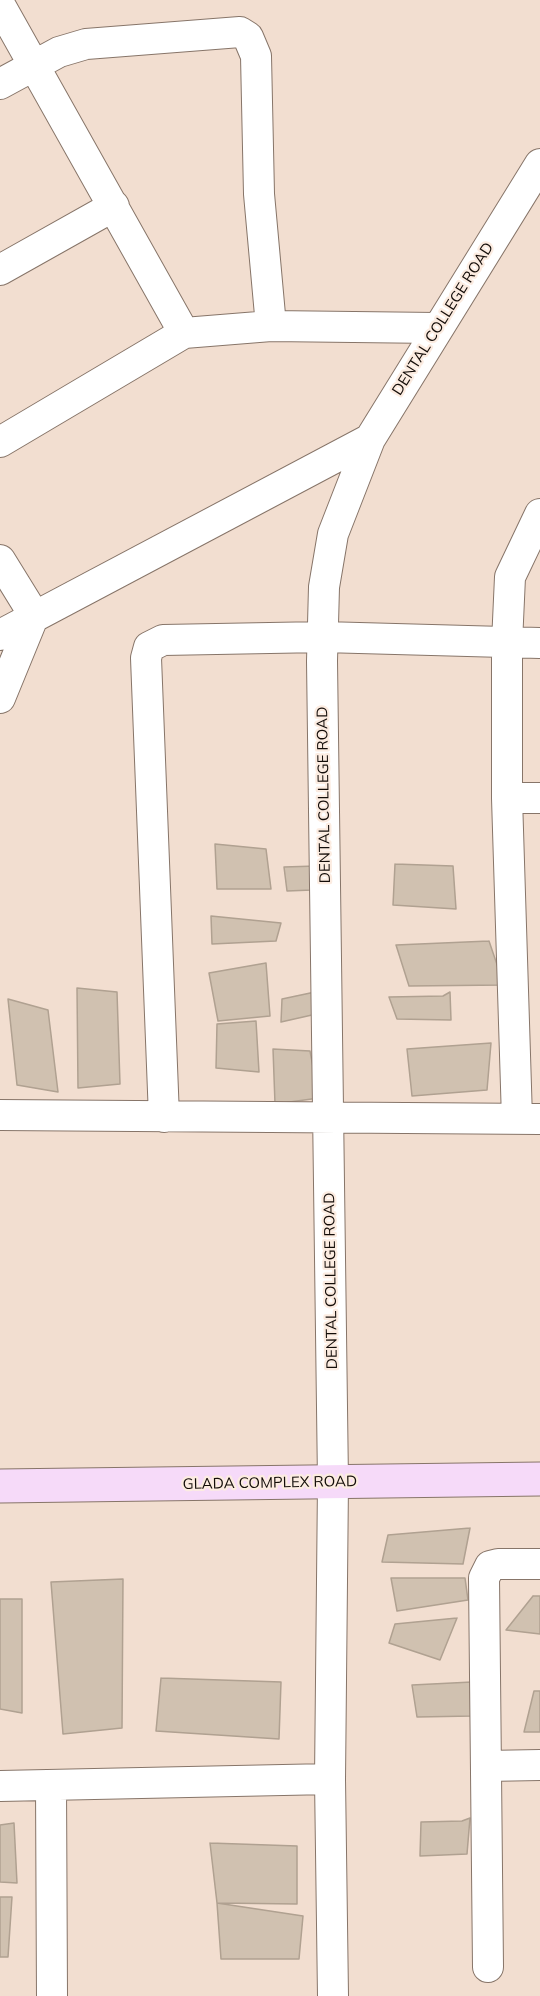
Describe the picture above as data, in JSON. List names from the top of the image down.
{
  "streets": {
    "street": ["DENTAL COLLEGE ROAD", "GLADA COMPLEX ROAD"]
  },
  "crossings": [
    ["DENTAL COLLEGE ROAD", "GLADA COMPLEX ROAD"]
  ]
}
